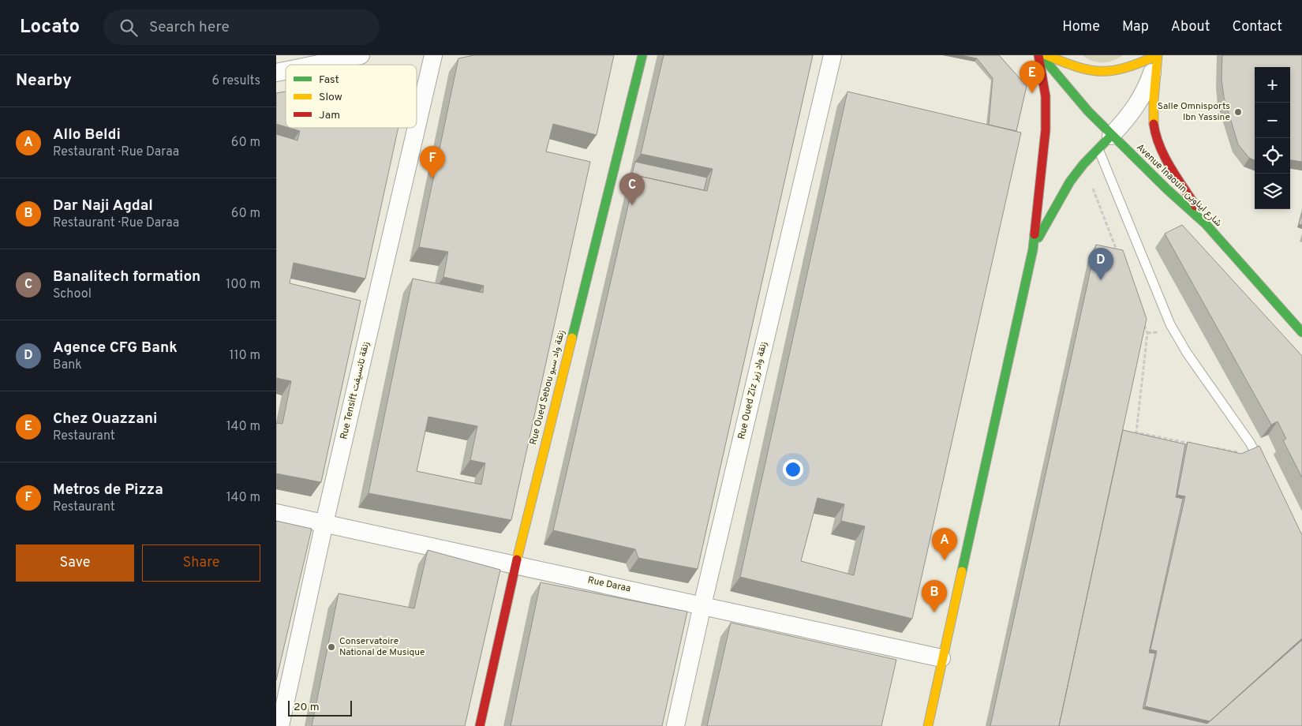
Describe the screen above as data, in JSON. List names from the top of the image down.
{
  "streets": {
    "street": [
      "Avenue Inaouin شارع ايناوين",
      "Rue Oued Sebou زنقة واد سبو",
      "Rue Tensift زنقة تانسيفت",
      "Rue Oued Ziz زنقة واد زيز",
      "Rue Daraa"
    ]
  },
  "crossings": [
    ["Rue Oued Sebou زنقة واد سبو", "Rue Daraa"],
    ["Rue Tensift زنقة تانسيفت", "Rue Daraa"],
    ["Rue Oued Ziz زنقة واد زيز", "Rue Daraa"]
  ],
  "places": ["Salle Omnisports Ibn Yassine", "Conservatoire National de Musique"],
  "legend": ["Fast", "Slow", "Jam"],
  "scale_bar": "20 m",
  "page": {
    "header": "Locato",
    "search": "Search here",
    "nav": [
      "Home",
      "Map",
      "About",
      "Contact"
    ],
    "heading": ["Nearby", "6 results"],
    "pins": [
      "E",
      "F",
      "C",
      "D",
      "A",
      "B"
    ],
    "map_buttons": ["+", "−"],
    "list": [
      {
        "mark": "A",
        "name": "Allo Beldi",
        "note": "Restaurant · Rue Daraa",
        "value": "60 m"
      },
      {
        "mark": "B",
        "name": "Dar Naji Agdal",
        "note": "Restaurant · Rue Daraa",
        "value": "60 m"
      },
      {
        "mark": "C",
        "name": "Banalitech formation",
        "note": "School",
        "value": "100 m"
      },
      {
        "mark": "D",
        "name": "Agence CFG Bank",
        "note": "Bank",
        "value": "110 m"
      },
      {
        "mark": "E",
        "name": "Chez Ouazzani",
        "note": "Restaurant",
        "value": "140 m"
      },
      {
        "mark": "F",
        "name": "Metros de Pizza",
        "note": "Restaurant",
        "value": "140 m"
      }
    ],
    "buttons": ["Save", "Share"],
    "scale": "20 m"
  }
}
